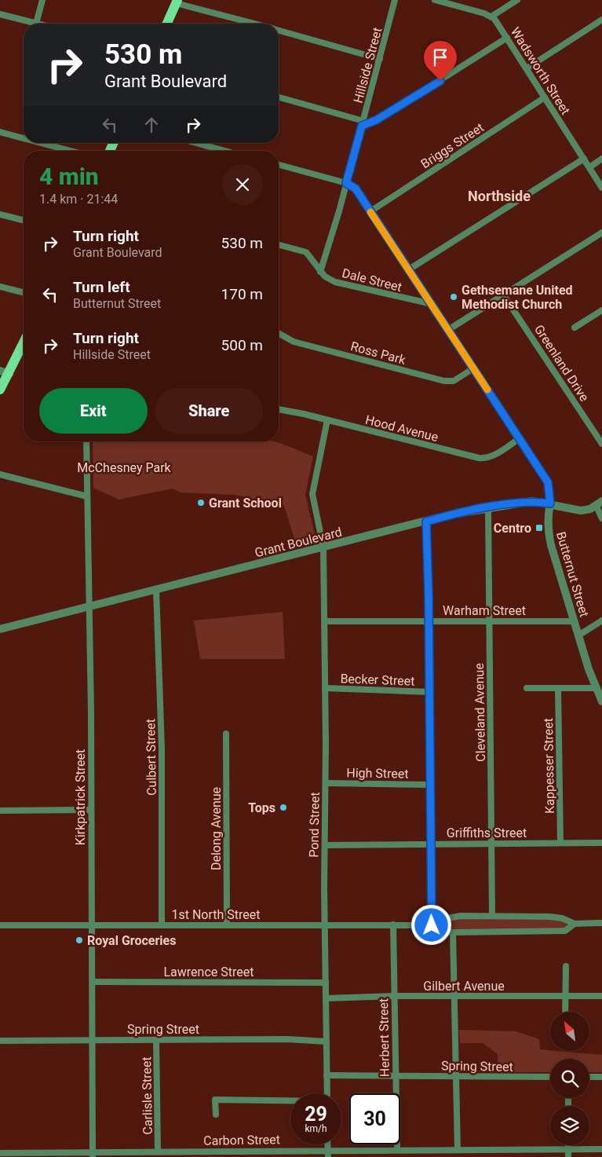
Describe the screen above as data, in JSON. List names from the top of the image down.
{
  "streets": {
    "street": [
      "Hillside Street",
      "Wadsworth Street",
      "Briggs Street",
      "Dale Street",
      "Ross Park",
      "Greenland Drive",
      "Hood Avenue",
      "Grant Boulevard",
      "Butternut Street",
      "Warham Street",
      "Becker Street",
      "Cleveland Avenue",
      "Culbert Street",
      "Kappesser Street",
      "High Street",
      "Kirkpatrick Street",
      "Pond Street",
      "Delong Avenue",
      "Griffiths Street",
      "1st North Street",
      "Lawrence Street",
      "Gilbert Avenue",
      "Spring Street",
      "Herbert Street",
      "Carlisle Street",
      "Carbon Street"
    ]
  },
  "crossings": [
    ["Hillside Street", "Dale Street"],
    ["Hillside Street", "Butternut Street"],
    ["Wadsworth Street", "Briggs Street"],
    ["Briggs Street", "Butternut Street"],
    ["Dale Street", "Butternut Street"],
    ["Ross Park", "Butternut Street"],
    ["Hood Avenue", "Butternut Street"],
    ["Hood Avenue", "Pond Street"],
    ["Grant Boulevard", "Butternut Street"],
    ["Grant Boulevard", "Cleveland Avenue"],
    ["Grant Boulevard", "Culbert Street"],
    ["Grant Boulevard", "Kirkpatrick Street"],
    ["Grant Boulevard", "Pond Street"],
    ["Butternut Street", "Warham Street"],
    ["Warham Street", "Cleveland Avenue"],
    ["Warham Street", "Pond Street"],
    ["Becker Street", "Pond Street"],
    ["Cleveland Avenue", "Griffiths Street"],
    ["Cleveland Avenue", "1st North Street"],
    ["Culbert Street", "1st North Street"],
    ["Kappesser Street", "Griffiths Street"],
    ["High Street", "Pond Street"],
    ["Kirkpatrick Street", "1st North Street"],
    ["Kirkpatrick Street", "Lawrence Street"],
    ["Kirkpatrick Street", "Spring Street"],
    ["Kirkpatrick Street", "Carbon Street"],
    ["Pond Street", "Griffiths Street"],
    ["Pond Street", "1st North Street"],
    ["Pond Street", "Lawrence Street"],
    ["Pond Street", "Gilbert Avenue"],
    ["Pond Street", "Spring Street"],
    ["Delong Avenue", "1st North Street"],
    ["1st North Street", "Herbert Street"],
    ["Gilbert Avenue", "Herbert Street"],
    ["Spring Street", "Herbert Street"],
    ["Spring Street", "Carlisle Street"],
    ["Herbert Street", "Carbon Street"],
    ["Carlisle Street", "Carbon Street"]
  ],
  "districts": ["Northside"],
  "parks": ["McChesney Park"],
  "places": {
    "other": [
      "Gethsemane United Methodist Church",
      "Grant School",
      "Tops",
      "Royal Groceries"
    ],
    "transit": ["Centro"]
  },
  "north": "top left",
  "page": {
    "turn": ["530 m", "Grant Boulevard"],
    "heading": ["4 min", "1.4 km · 21:44"],
    "list": [
      {
        "name": "Turn right",
        "note": "Grant Boulevard",
        "value": "530 m"
      },
      {
        "name": "Turn left",
        "note": "Butternut Street",
        "value": "170 m"
      },
      {
        "name": "Turn right",
        "note": "Hillside Street",
        "value": "500 m"
      }
    ],
    "buttons": ["Exit", "Share"],
    "speed": "29 km/h",
    "limit": "30"
  }
}
